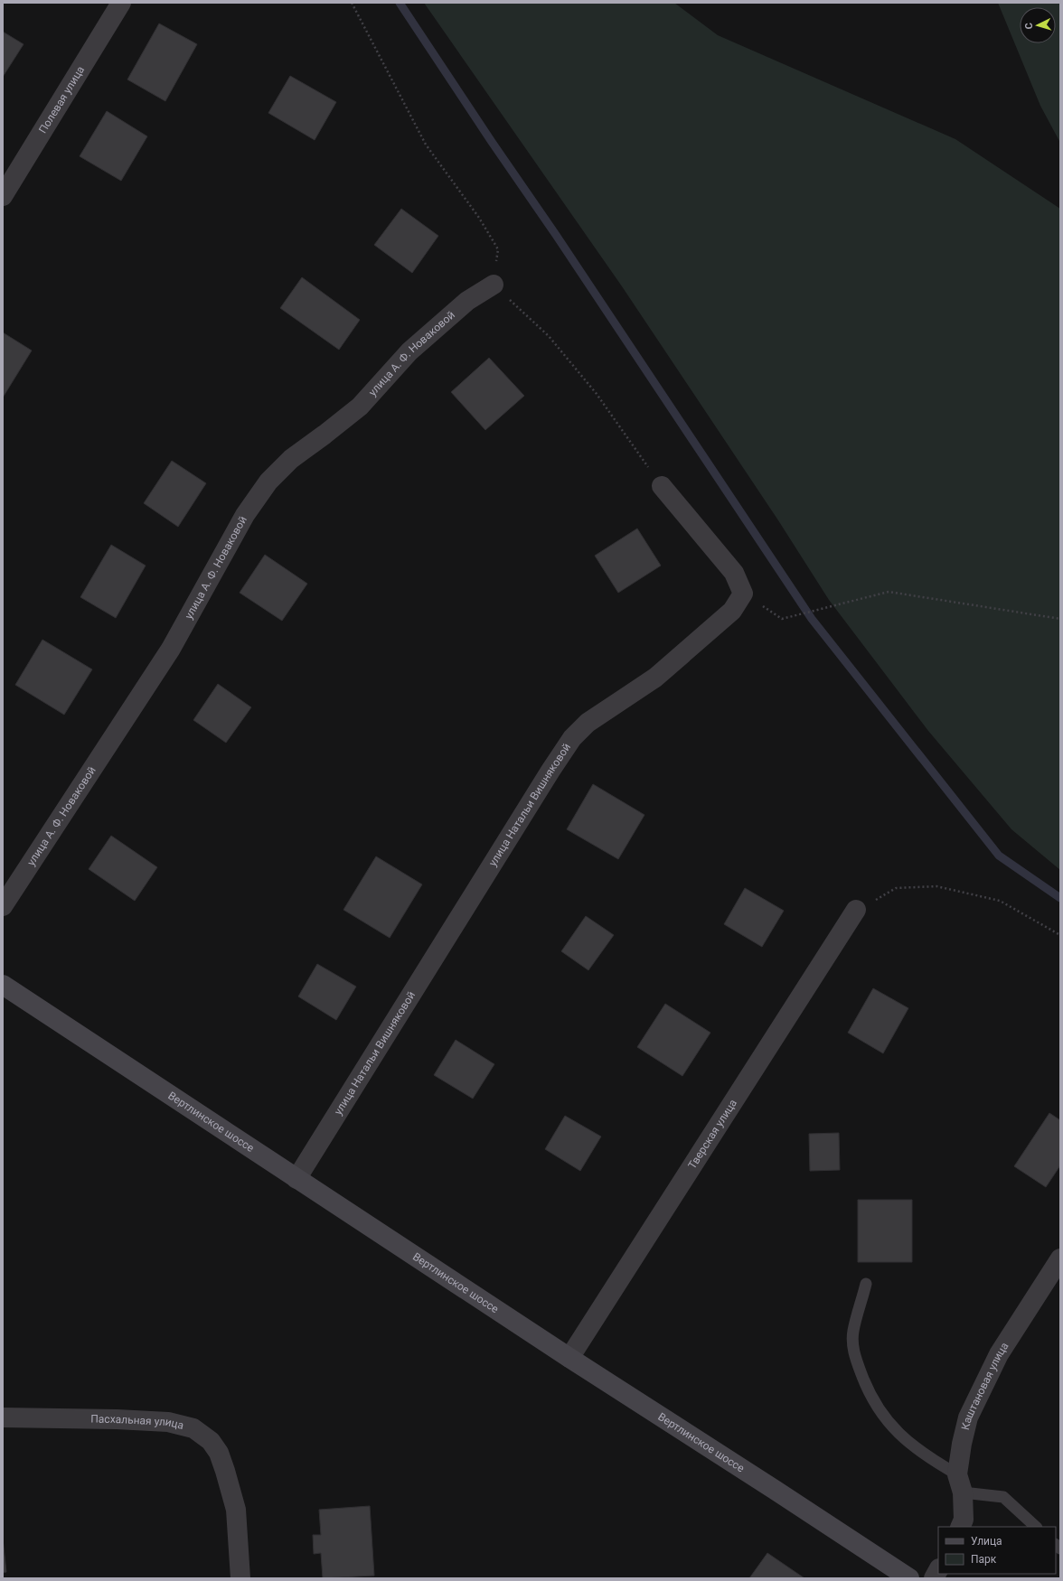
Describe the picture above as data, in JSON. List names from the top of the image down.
{
  "streets": {
    "main road": ["Вертлинское шоссе"],
    "street": [
      "Полевая улица",
      "улица А. Ф. Новаковой",
      "улица Натальи Вишняковой",
      "Тверская улица",
      "Каштановая улица",
      "Пасхальная улица"
    ]
  },
  "crossings": [
    ["улица Натальи Вишняковой", "Вертлинское шоссе"],
    ["Вертлинское шоссе", "Тверская улица"]
  ],
  "legend": ["Улица", "Парк"],
  "north": "left"
}
